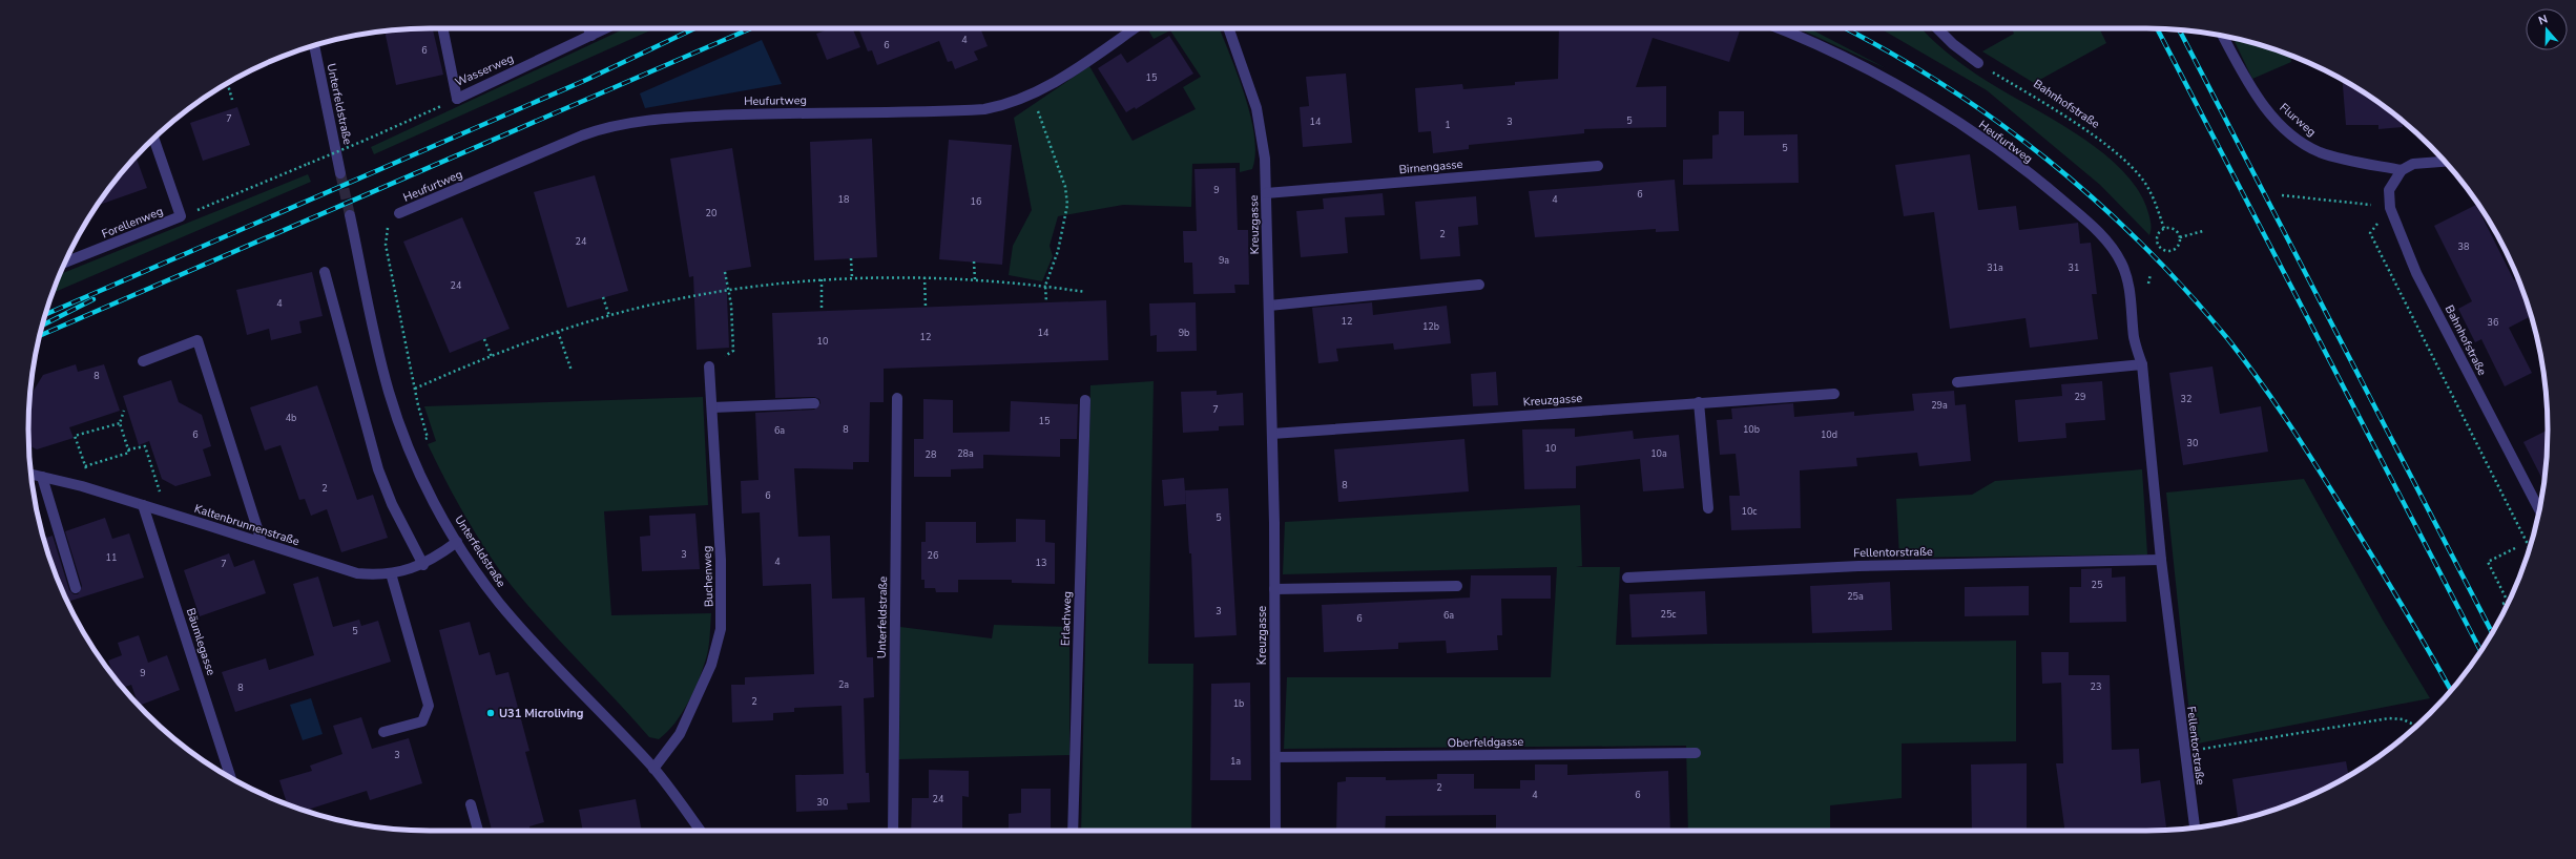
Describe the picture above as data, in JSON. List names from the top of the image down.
{
  "streets": {
    "street": [
      "Wasserweg",
      "Heufurtweg",
      "Unterfeldstraße",
      "Bahnhofstraße",
      "Flurweg",
      "Birnengasse",
      "Forellenweg",
      "Kreuzgasse",
      "Kaltenbrunnenstraße",
      "Fellentorstraße",
      "Buchenweg",
      "Erlachweg",
      "Bäumlegasse",
      "Oberfeldgasse"
    ]
  },
  "crossings": [
    ["Heufurtweg", "Fellentorstraße"],
    ["Unterfeldstraße", "Kaltenbrunnenstraße"],
    ["Unterfeldstraße", "Buchenweg"],
    ["Bahnhofstraße", "Flurweg"],
    ["Birnengasse", "Kreuzgasse"],
    ["Kreuzgasse", "Oberfeldgasse"],
    ["Kaltenbrunnenstraße", "Bäumlegasse"]
  ],
  "places": ["U31 Microliving"],
  "house_numbers": [
    "4",
    "6",
    "6",
    "15",
    "7",
    "5",
    "14",
    "3",
    "1",
    "5",
    "9",
    "6",
    "18",
    "4",
    "16",
    "20",
    "2",
    "24",
    "38",
    "9a",
    "31a",
    "31",
    "24",
    "4",
    "12",
    "36",
    "12b",
    "14",
    "9b",
    "12",
    "10",
    "8",
    "29",
    "32",
    "29a",
    "7",
    "4b",
    "15",
    "8",
    "10b",
    "6a",
    "6",
    "10d",
    "30",
    "10",
    "28a",
    "10a",
    "28",
    "8",
    "2",
    "6",
    "10c",
    "5",
    "3",
    "26",
    "11",
    "4",
    "13",
    "7",
    "25",
    "25a",
    "3",
    "25c",
    "6a",
    "6",
    "5",
    "9",
    "2a",
    "23",
    "8",
    "2",
    "1b",
    "3",
    "1a",
    "2",
    "4",
    "6",
    "24",
    "30"
  ],
  "north": "top"
}
